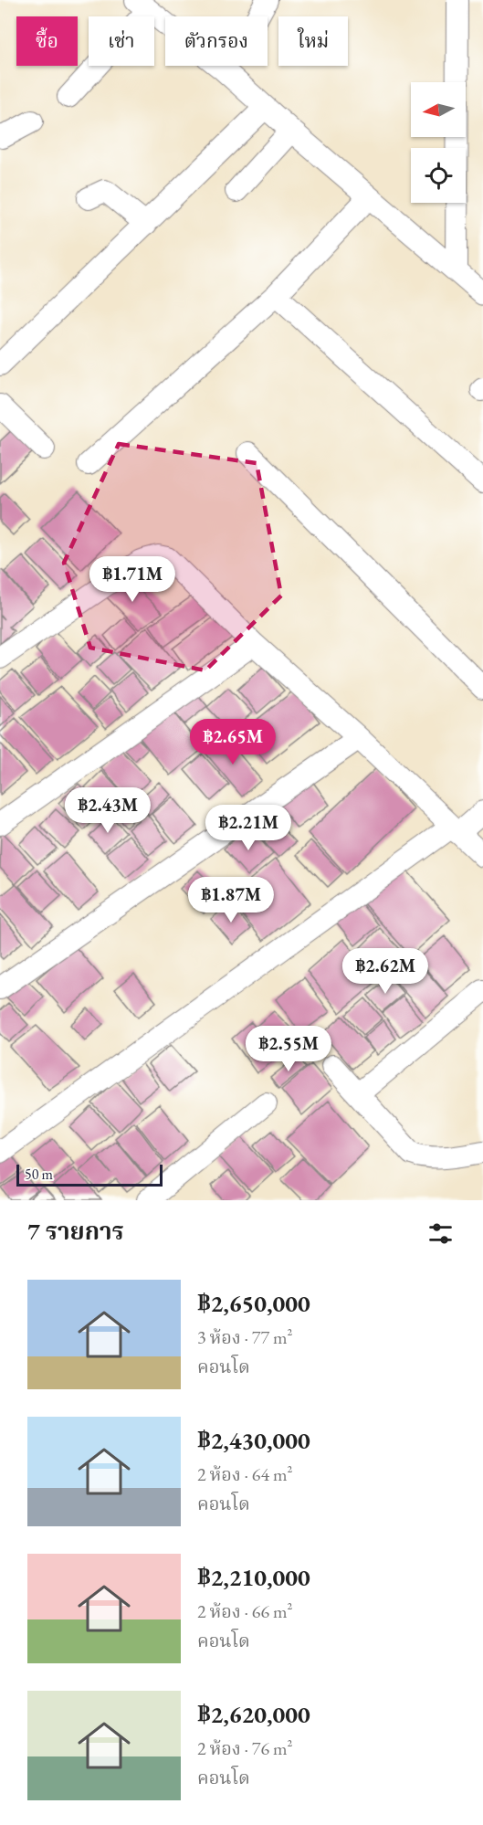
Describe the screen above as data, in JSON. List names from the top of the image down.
{
  "scale_bar": "50 m",
  "north": "left",
  "page": {
    "chip": [
      "ซื้อ",
      "เช่า",
      "ตัวกรอง",
      "ใหม่"
    ],
    "price": [
      "฿1.71M",
      "฿2.65M",
      "฿2.43M",
      "฿2.21M",
      "฿1.87M",
      "฿2.62M",
      "฿2.55M"
    ],
    "scale": "50 m",
    "heading": "7 รายการ",
    "list": [
      {
        "name": "฿2,650,000",
        "note": "3 ห้อง · 77 m² · คอนโด"
      },
      {
        "name": "฿2,430,000",
        "note": "2 ห้อง · 64 m² · คอนโด"
      },
      {
        "name": "฿2,210,000",
        "note": "2 ห้อง · 66 m² · คอนโด"
      },
      {
        "name": "฿2,620,000",
        "note": "2 ห้อง · 76 m² · คอนโด"
      }
    ]
  }
}
